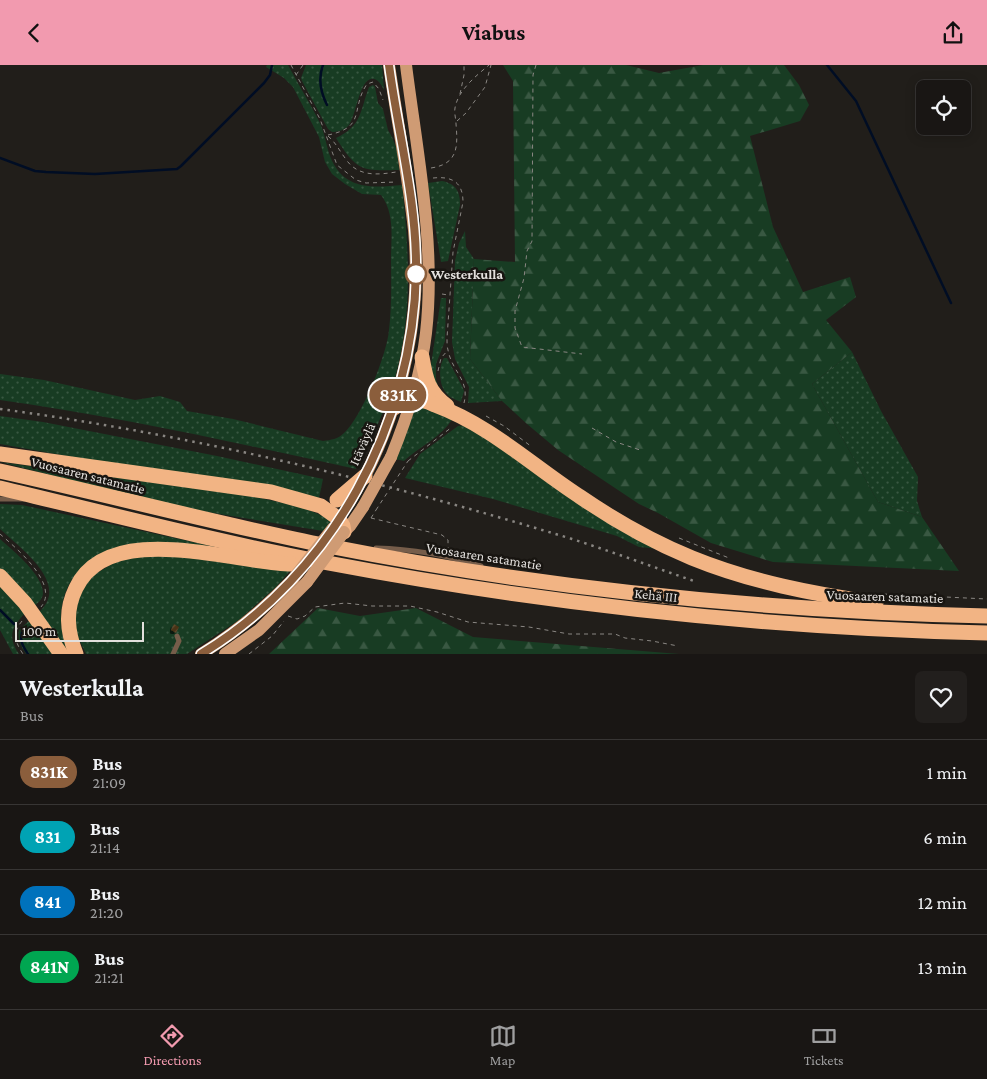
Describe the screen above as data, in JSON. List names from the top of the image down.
{
  "streets": {
    "highway": ["Vuosaaren satamatie", "Kehä III"],
    "main road": ["Itäväylä"]
  },
  "places": ["Westerkulla"],
  "lines": ["bus line 831K"],
  "scale_bar": "100 m",
  "page": {
    "header": "Viabus",
    "on_map": "831K",
    "scale": "100 m",
    "heading": ["Westerkulla", "Bus"],
    "list": [
      {
        "mark": "831K",
        "name": "Bus",
        "note": "21:09",
        "value": "1 min"
      },
      {
        "mark": "831",
        "name": "Bus",
        "note": "21:14",
        "value": "6 min"
      },
      {
        "mark": "841",
        "name": "Bus",
        "note": "21:20",
        "value": "12 min"
      },
      {
        "mark": "841N",
        "name": "Bus",
        "note": "21:21",
        "value": "13 min"
      }
    ],
    "tabs": ["Directions", "Map", "Tickets"]
  }
}
